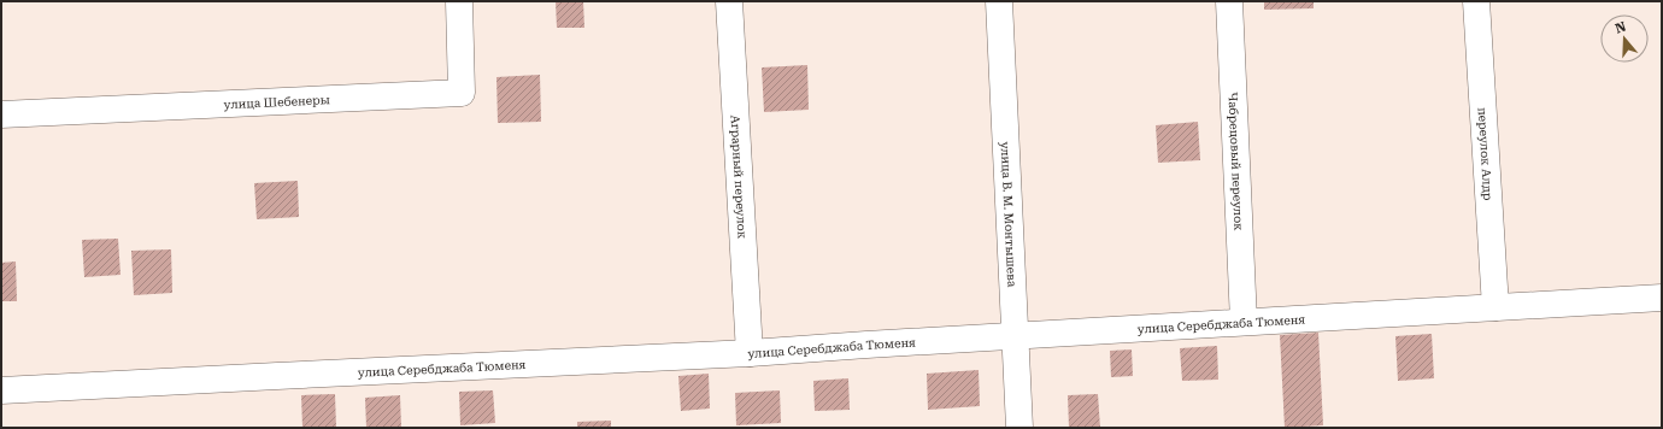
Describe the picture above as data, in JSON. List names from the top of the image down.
{
  "streets": {
    "street": [
      "улица Шебенеры",
      "переулок Алдр",
      "Чабрецовый переулок",
      "Аграрный переулок",
      "улица В. М. Монтышева",
      "улица Серебджаба Тюменя"
    ]
  },
  "crossings": [
    ["переулок Алдр", "улица Серебджаба Тюменя"],
    ["Чабрецовый переулок", "улица Серебджаба Тюменя"],
    ["Аграрный переулок", "улица Серебджаба Тюменя"],
    ["улица В. М. Монтышева", "улица Серебджаба Тюменя"]
  ],
  "north": "top"
}
